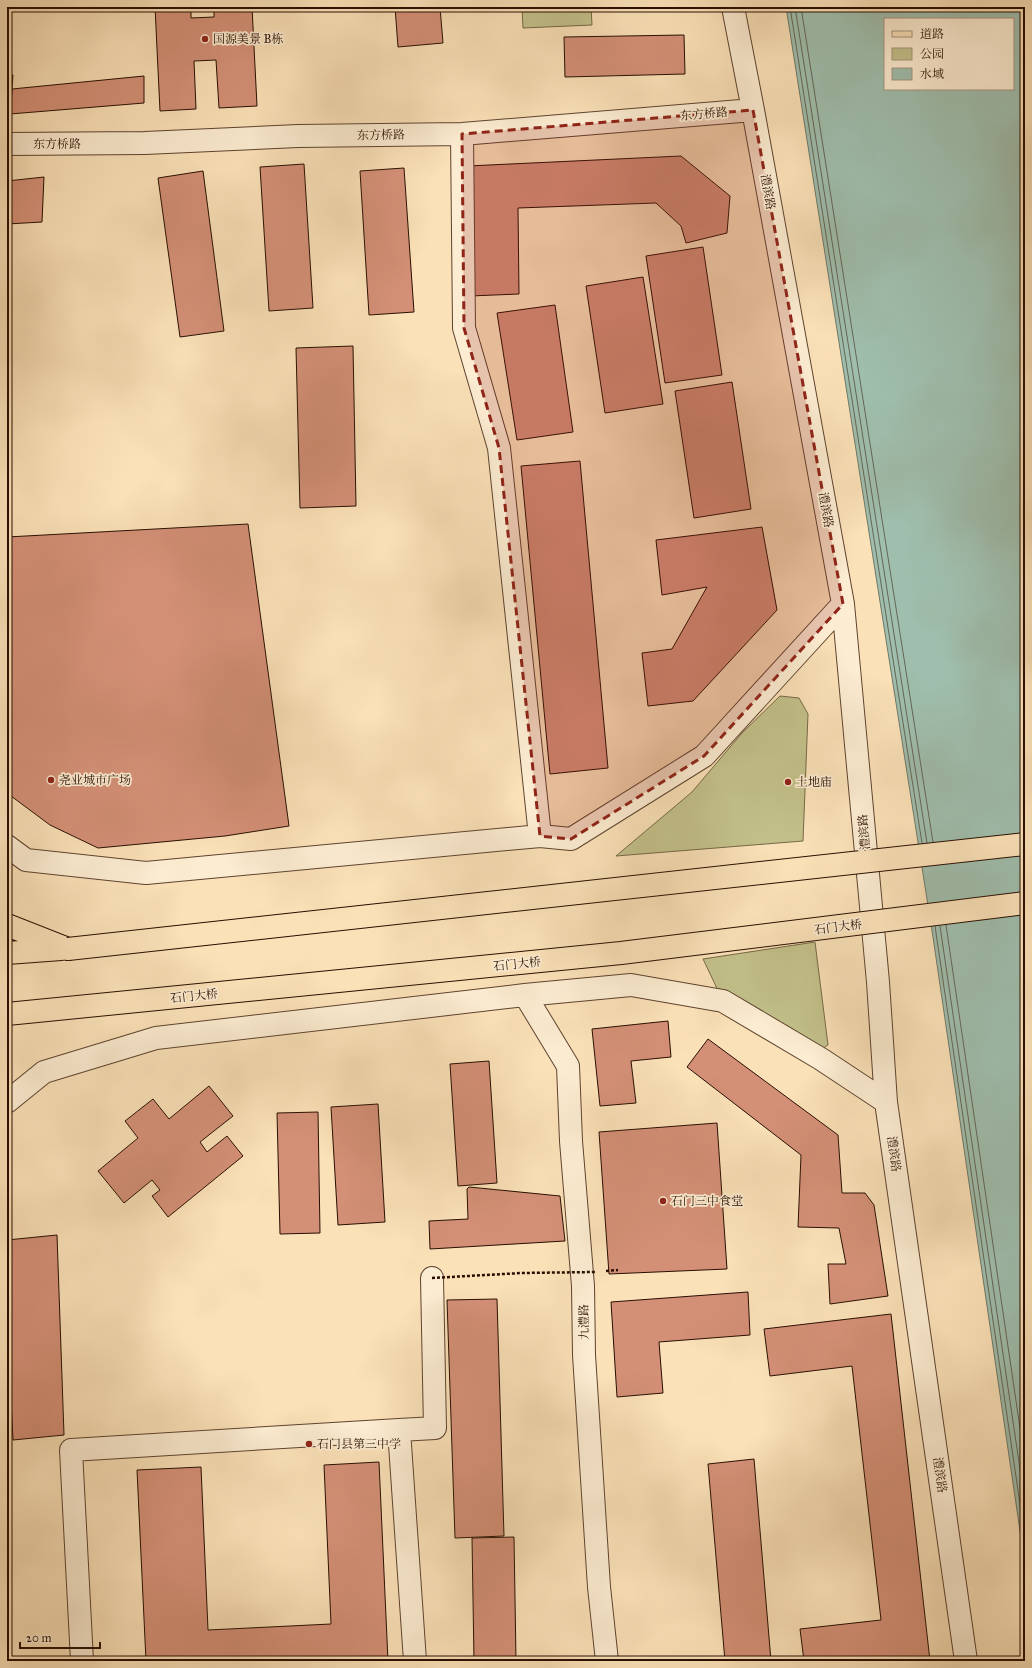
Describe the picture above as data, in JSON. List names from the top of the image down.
{
  "streets": {
    "main road": ["石门大桥"],
    "street": ["东方桥路", "澧滨路", "九澧路"]
  },
  "crossings": [
    ["东方桥路", "澧滨路"]
  ],
  "places": [
    "国源美景 B栋",
    "尧业城市广场",
    "土地庙",
    "石门三中食堂",
    "石门县第三中学"
  ],
  "legend": ["道路", "公园", "水域"],
  "scale_bar": "20 m"
}
